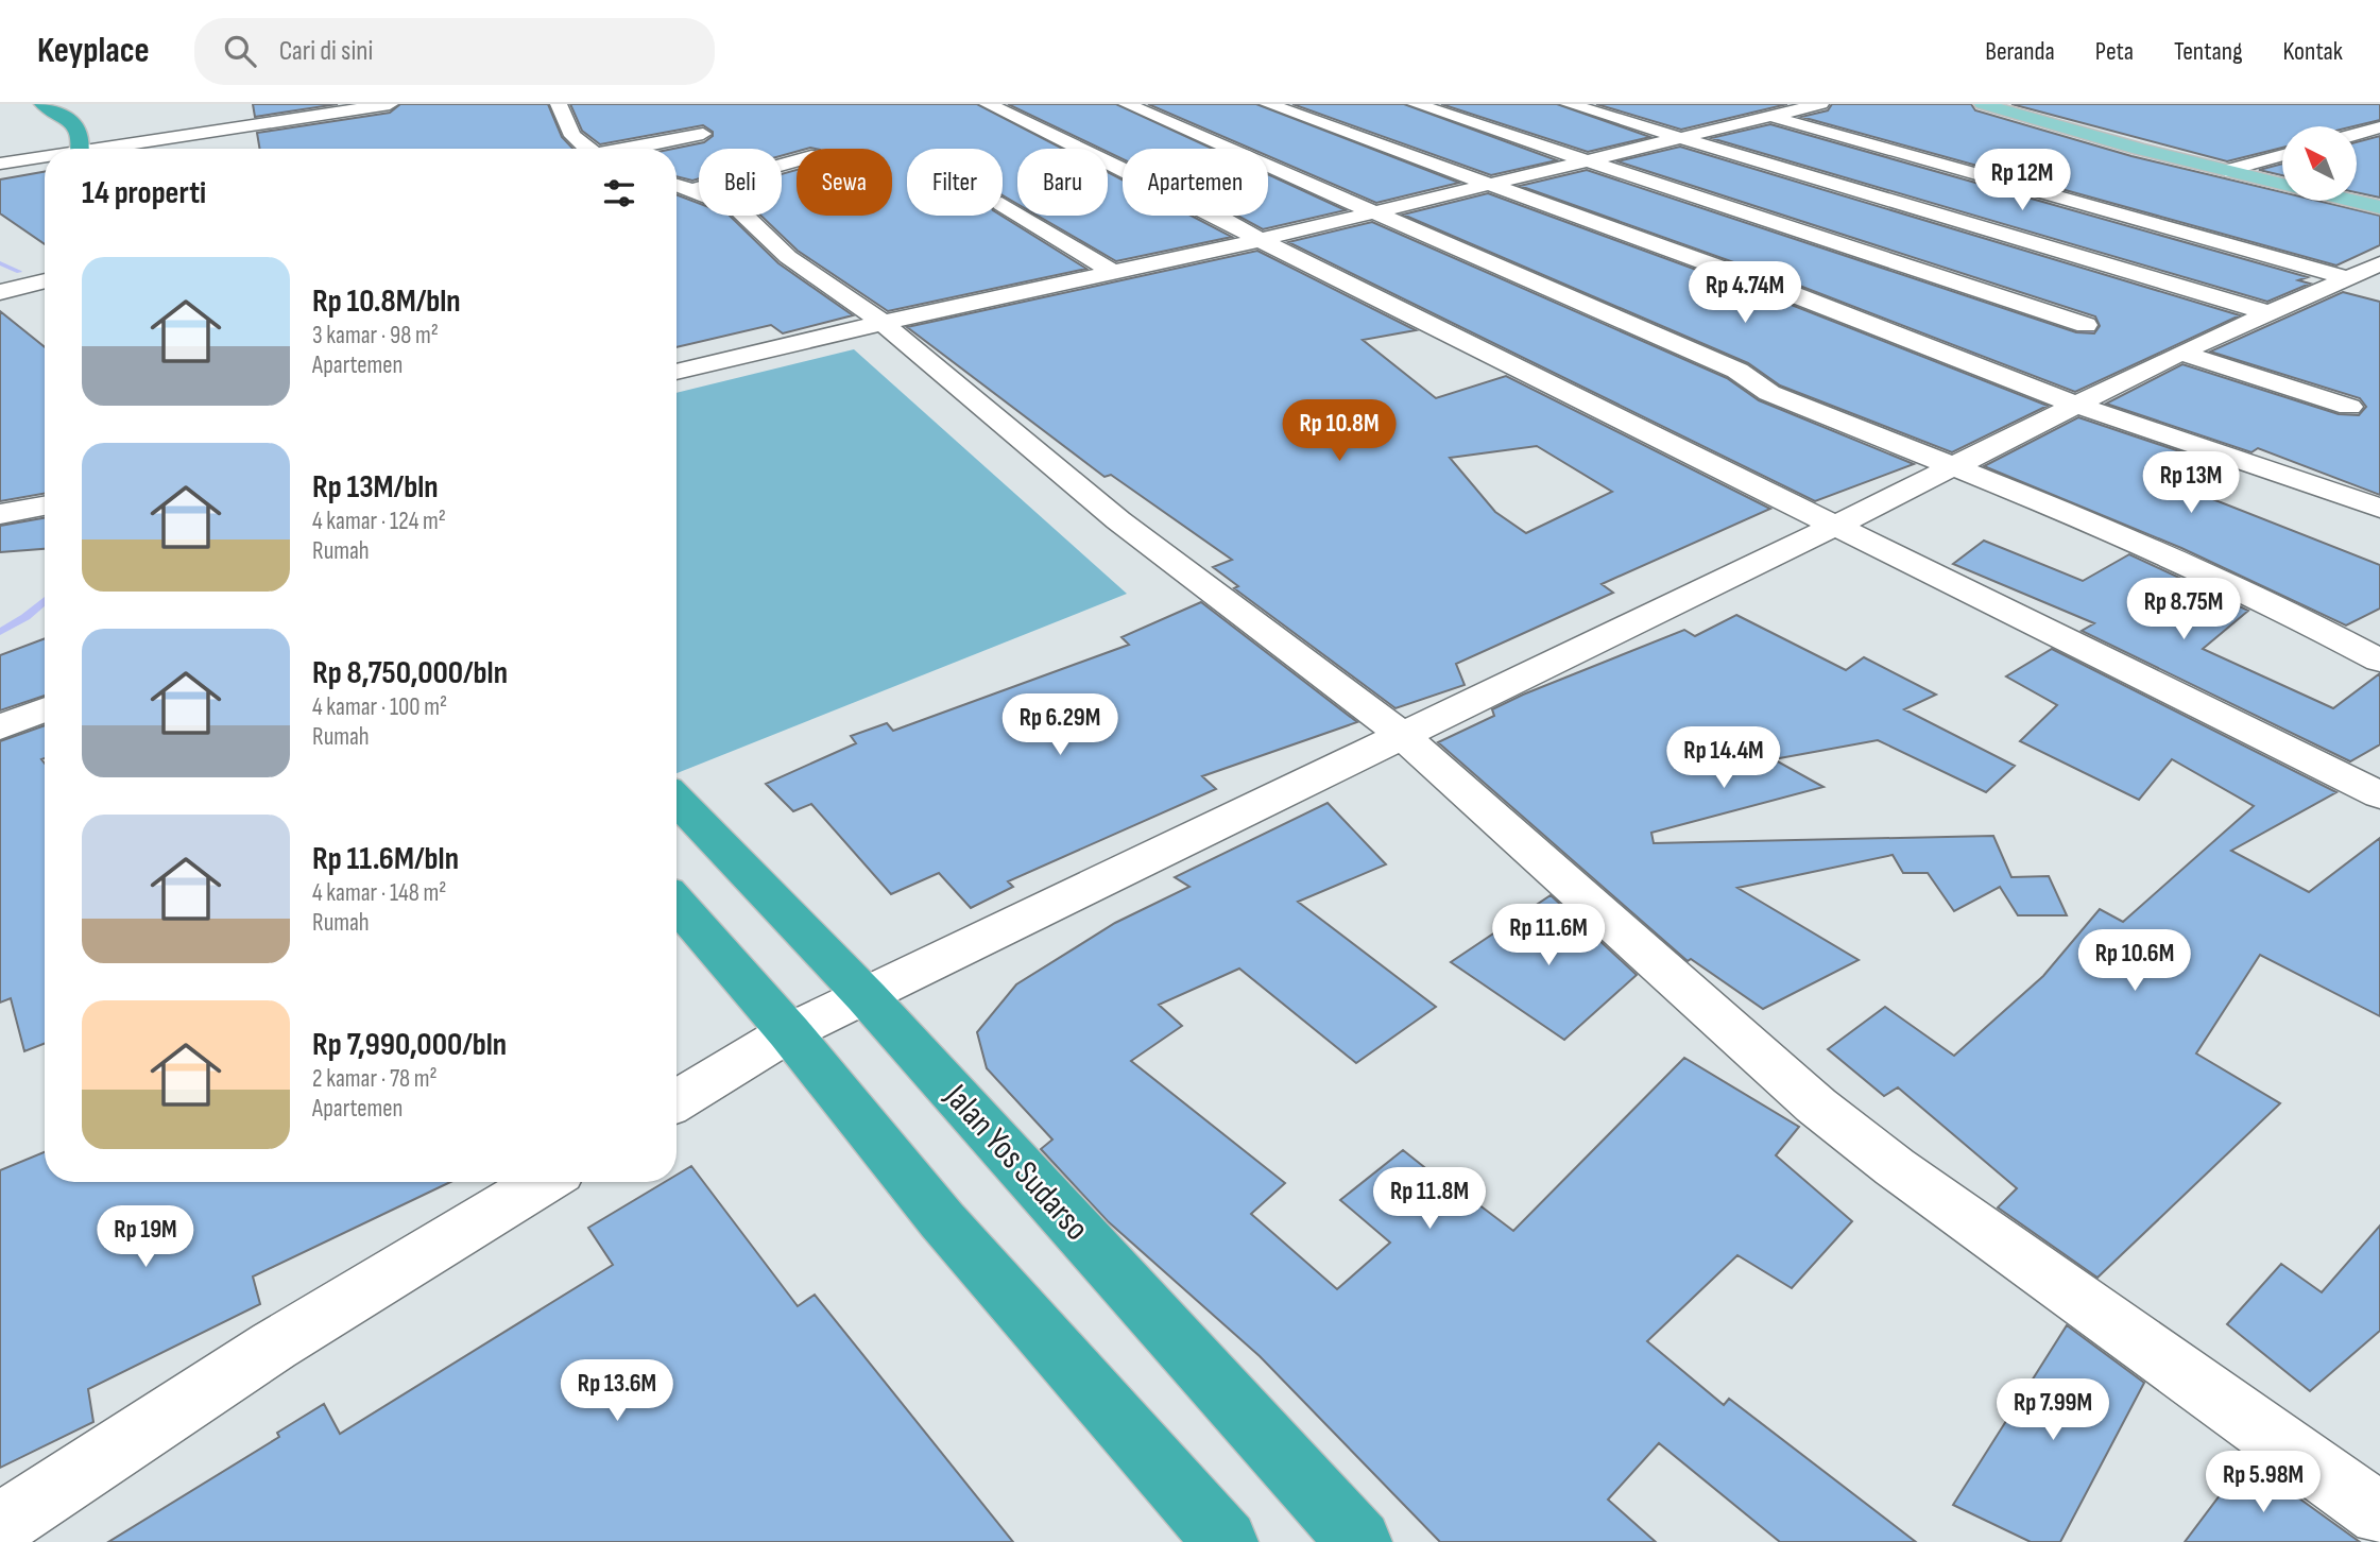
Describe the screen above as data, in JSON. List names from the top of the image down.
{
  "streets": {
    "highway": ["Jalan Yos Sudarso"]
  },
  "north": "top left",
  "page": {
    "header": "Keyplace",
    "search": "Cari di sini",
    "nav": [
      "Beranda",
      "Peta",
      "Tentang",
      "Kontak"
    ],
    "price": [
      "Rp 12M",
      "Rp 4.74M",
      "Rp 10.8M",
      "Rp 13M",
      "Rp 8.75M",
      "Rp 6.29M",
      "Rp 14.4M",
      "Rp 11.6M",
      "Rp 10.6M",
      "Rp 11.8M",
      "Rp 19M",
      "Rp 13.6M",
      "Rp 7.99M",
      "Rp 5.98M"
    ],
    "chip": [
      "Beli",
      "Sewa",
      "Filter",
      "Baru",
      "Apartemen"
    ],
    "heading": "14 properti",
    "list": [
      {
        "name": "Rp 10.8M/bln",
        "note": "3 kamar · 98 m² · Apartemen"
      },
      {
        "name": "Rp 13M/bln",
        "note": "4 kamar · 124 m² · Rumah"
      },
      {
        "name": "Rp 8,750,000/bln",
        "note": "4 kamar · 100 m² · Rumah"
      },
      {
        "name": "Rp 11.6M/bln",
        "note": "4 kamar · 148 m² · Rumah"
      },
      {
        "name": "Rp 7,990,000/bln",
        "note": "2 kamar · 78 m² · Apartemen"
      }
    ]
  }
}
